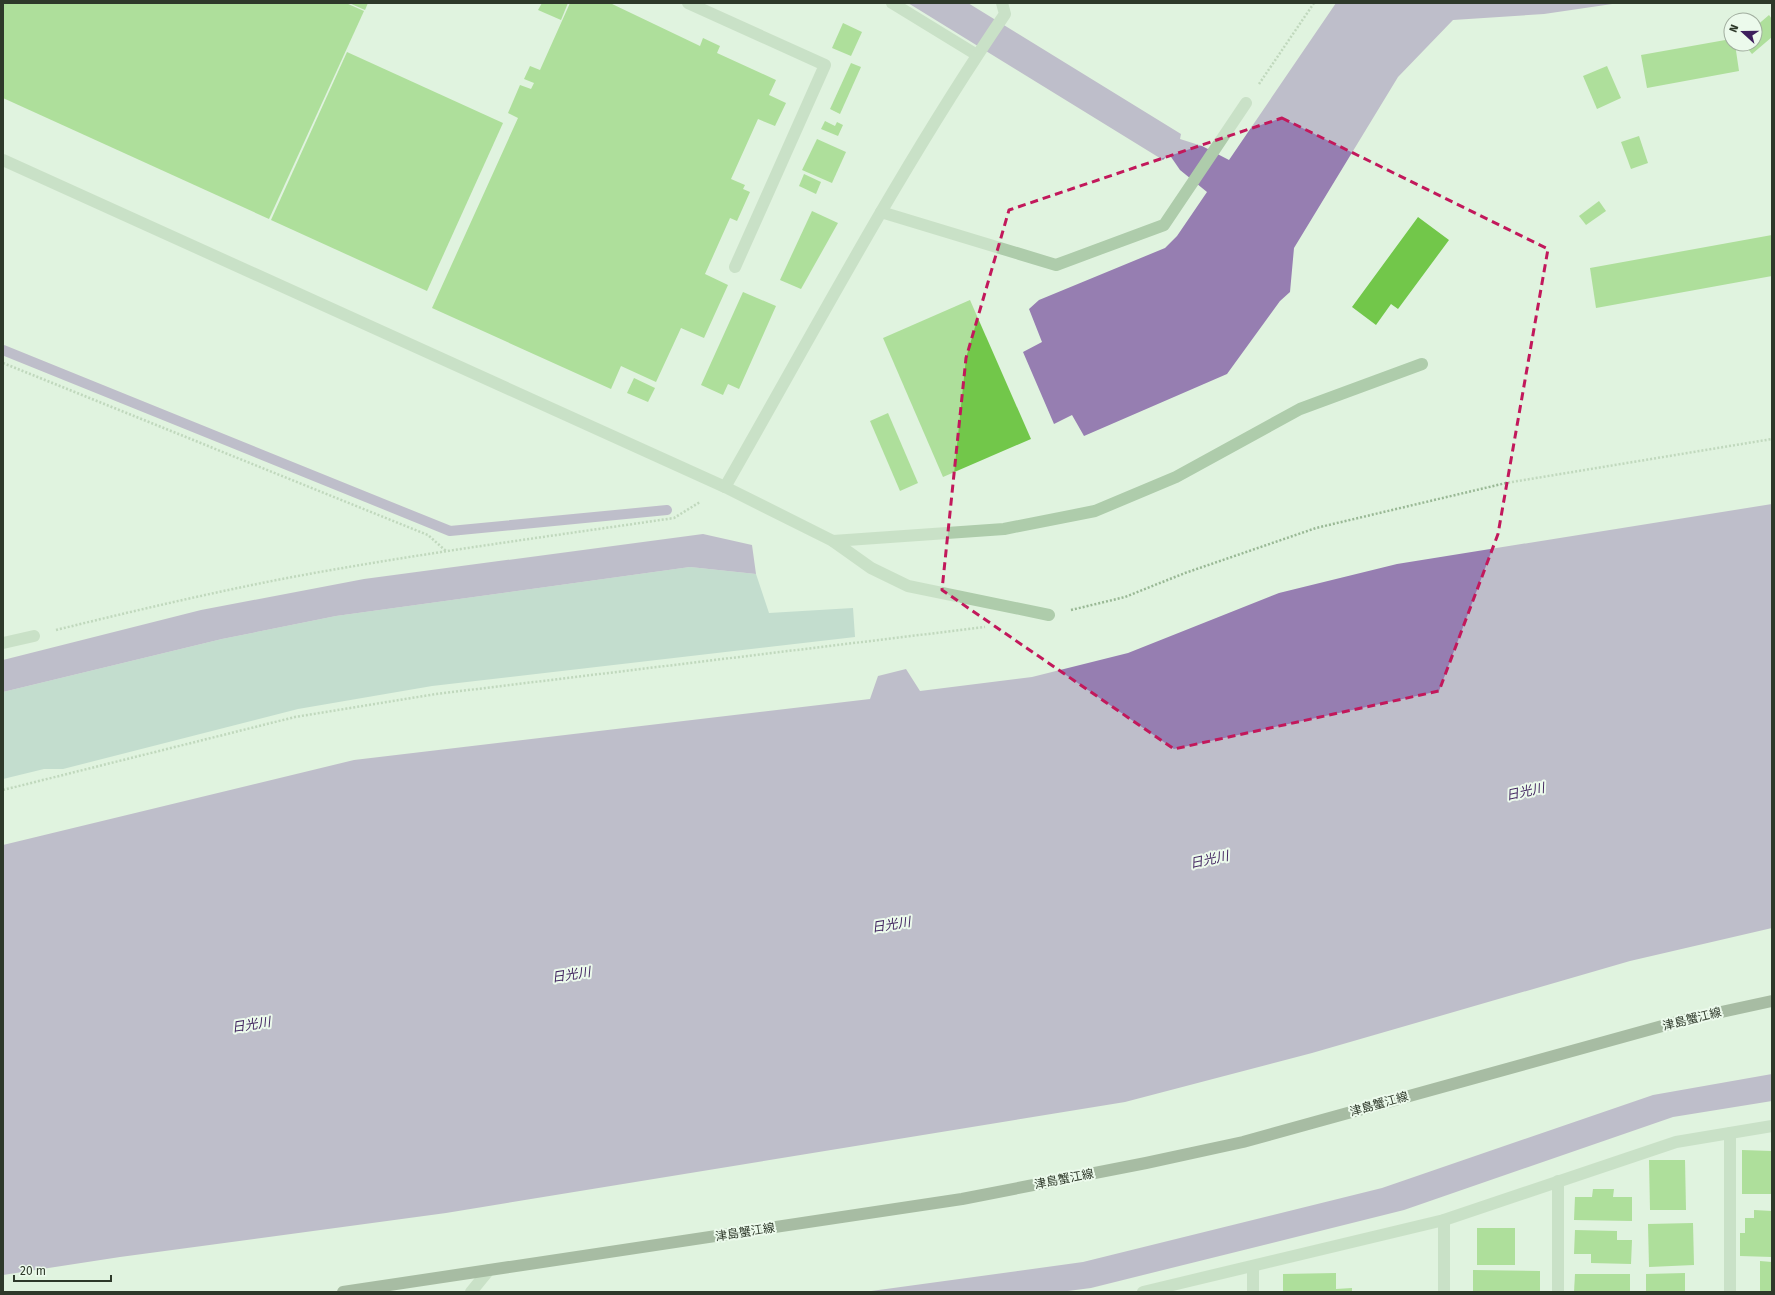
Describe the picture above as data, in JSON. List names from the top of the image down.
{
  "streets": {
    "main road": ["津島蟹江線"]
  },
  "water": ["日光川"],
  "scale_bar": "20 m",
  "north": "left"
}
